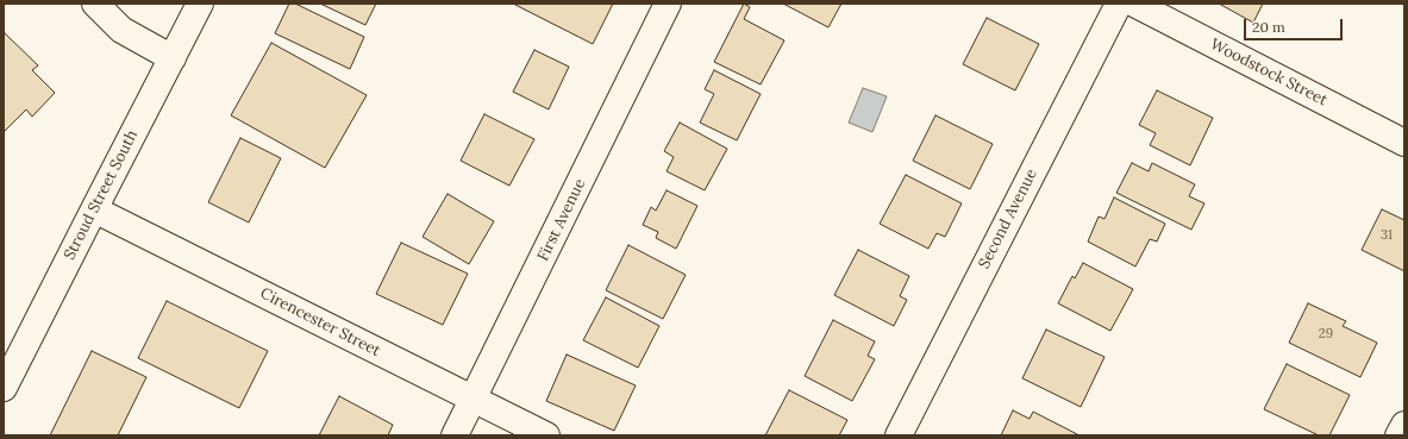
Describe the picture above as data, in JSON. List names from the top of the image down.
{
  "streets": {
    "street": [
      "Woodstock Street",
      "Stroud Street South",
      "Second Avenue",
      "First Avenue",
      "Cirencester Street"
    ]
  },
  "crossings": [
    ["Stroud Street South", "Cirencester Street"],
    ["First Avenue", "Cirencester Street"]
  ],
  "house_numbers": ["31", "29"],
  "scale_bar": "20 m"
}
